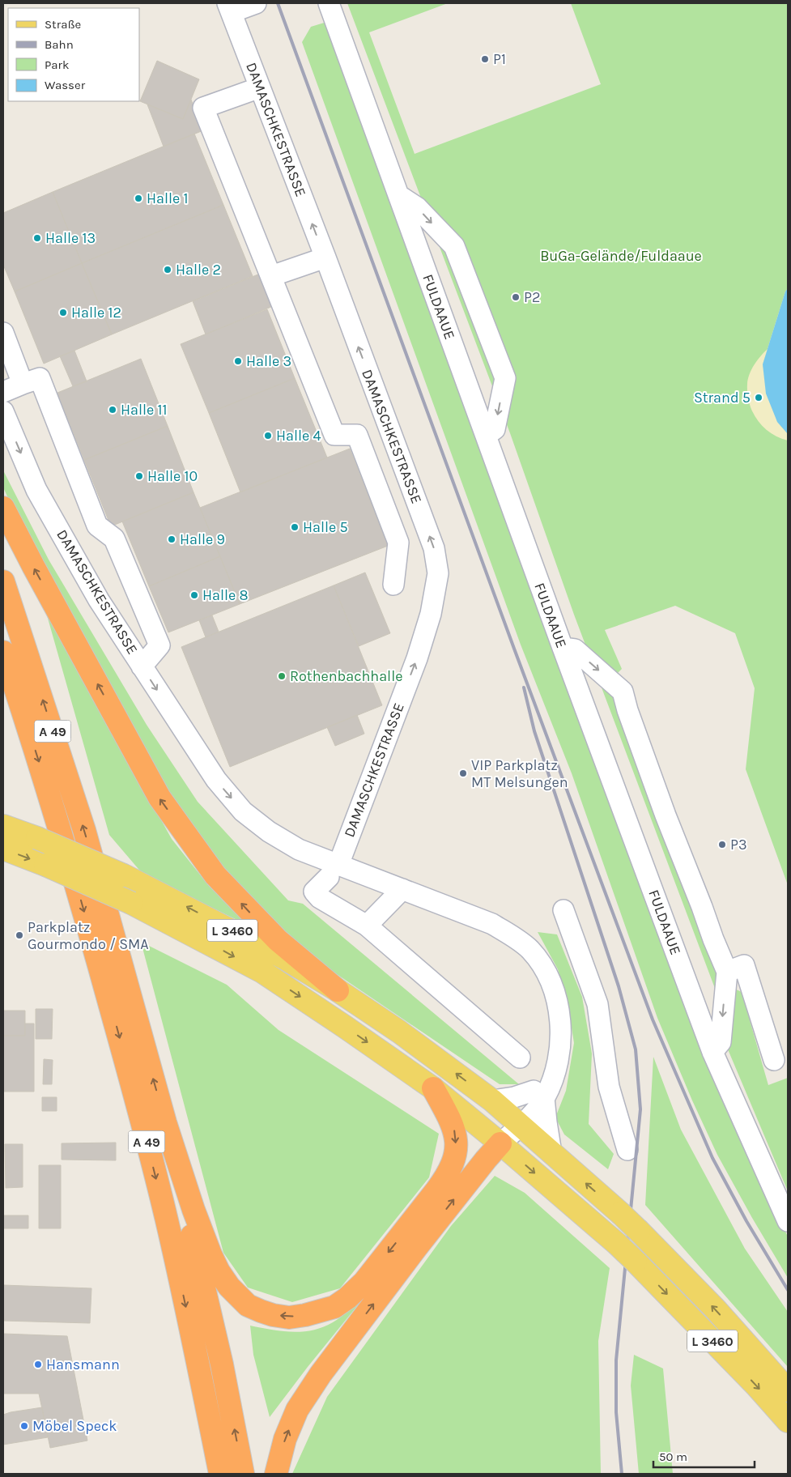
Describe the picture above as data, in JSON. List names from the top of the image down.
{
  "streets": {
    "highway": ["A 49"],
    "main road": ["L 3460"],
    "street": ["DAMASCHKESTRASSE", "FULDAAUE"]
  },
  "crossings": [
    ["DAMASCHKESTRASSE", "L 3460"]
  ],
  "parks": ["BuGa-Gelände/Fuldaaue"],
  "places": [
    "P1",
    "Halle 1",
    "Halle 13",
    "Halle 2",
    "P2",
    "Halle 12",
    "Halle 3",
    "Strand 5",
    "Halle 11",
    "Halle 4",
    "Halle 10",
    "Halle 5",
    "Halle 9",
    "Halle 8",
    "Rothenbachhalle",
    "VIP Parkplatz MT Melsungen",
    "P3",
    "Parkplatz Gourmondo / SMA",
    "Hansmann",
    "Möbel Speck"
  ],
  "legend": [
    "Straße",
    "Bahn",
    "Park",
    "Wasser"
  ],
  "scale_bar": "50 m"
}
